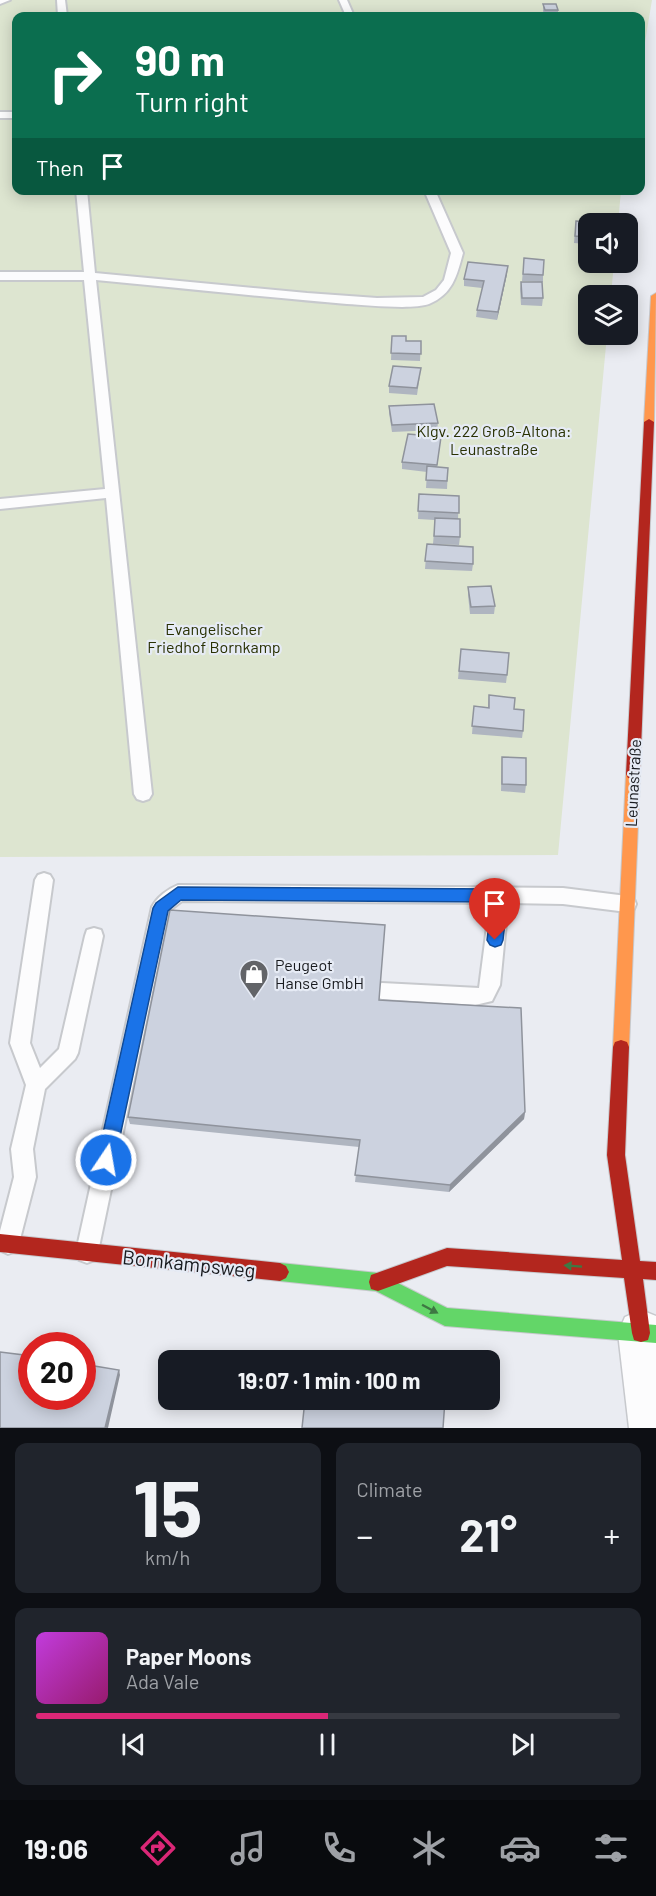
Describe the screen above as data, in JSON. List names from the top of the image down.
{
  "streets": {
    "street": ["Leunastraße", "Bornkampsweg"]
  },
  "crossings": [
    ["Leunastraße", "Bornkampsweg"]
  ],
  "parks": ["Klgv. 222 Groß-Altona: Leunastraße", "Evangelischer Friedhof Bornkamp"],
  "places": {
    "shop": ["Peugeot Hanse GmbH"]
  },
  "page": {
    "turn": ["90 m", "Turn right"],
    "then": "Then",
    "limit": "20",
    "trip": "19:07 · 1 min · 100 m",
    "tile": [
      ["15", "km/h"],
      "Climate"
    ],
    "heat": ["−", "21°", "+"],
    "song": ["Paper Moons", "Ada Vale"],
    "tabs": "19:06"
  }
}
